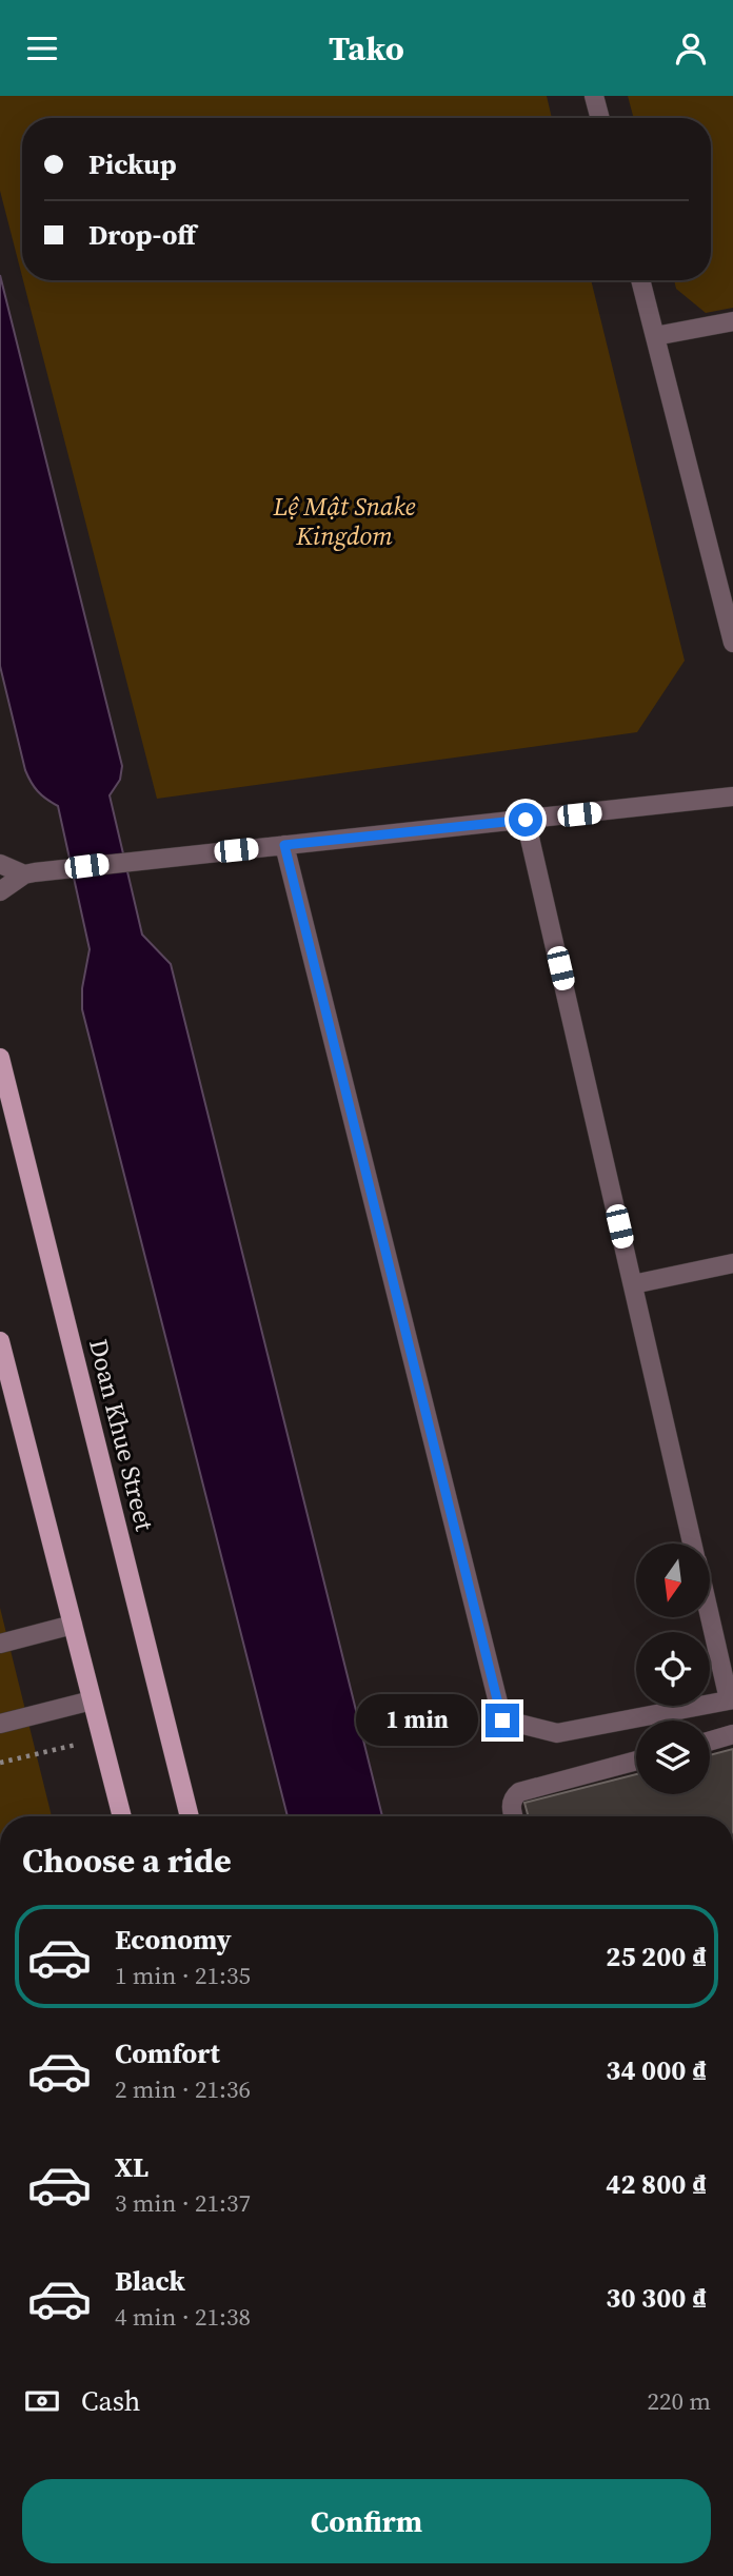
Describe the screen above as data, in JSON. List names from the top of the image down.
{
  "streets": {
    "main road": ["Doan Khue Street"]
  },
  "parks": ["Lệ Mật Snake Kingdom"],
  "north": "bottom",
  "page": {
    "header": "Tako",
    "banner": ["Pickup", "Drop-off"],
    "bubble": "1 min",
    "heading": "Choose a ride",
    "list": [
      {
        "name": "Economy",
        "note": "1 min · 21:35",
        "value": "25 200 ₫"
      },
      {
        "name": "Comfort",
        "note": "2 min · 21:36",
        "value": "34 000 ₫"
      },
      {
        "name": "XL",
        "note": "3 min · 21:37",
        "value": "42 800 ₫"
      },
      {
        "name": "Black",
        "note": "4 min · 21:38",
        "value": "30 300 ₫"
      }
    ],
    "pay": ["Cash", "220 m"],
    "buttons": "Confirm"
  }
}
